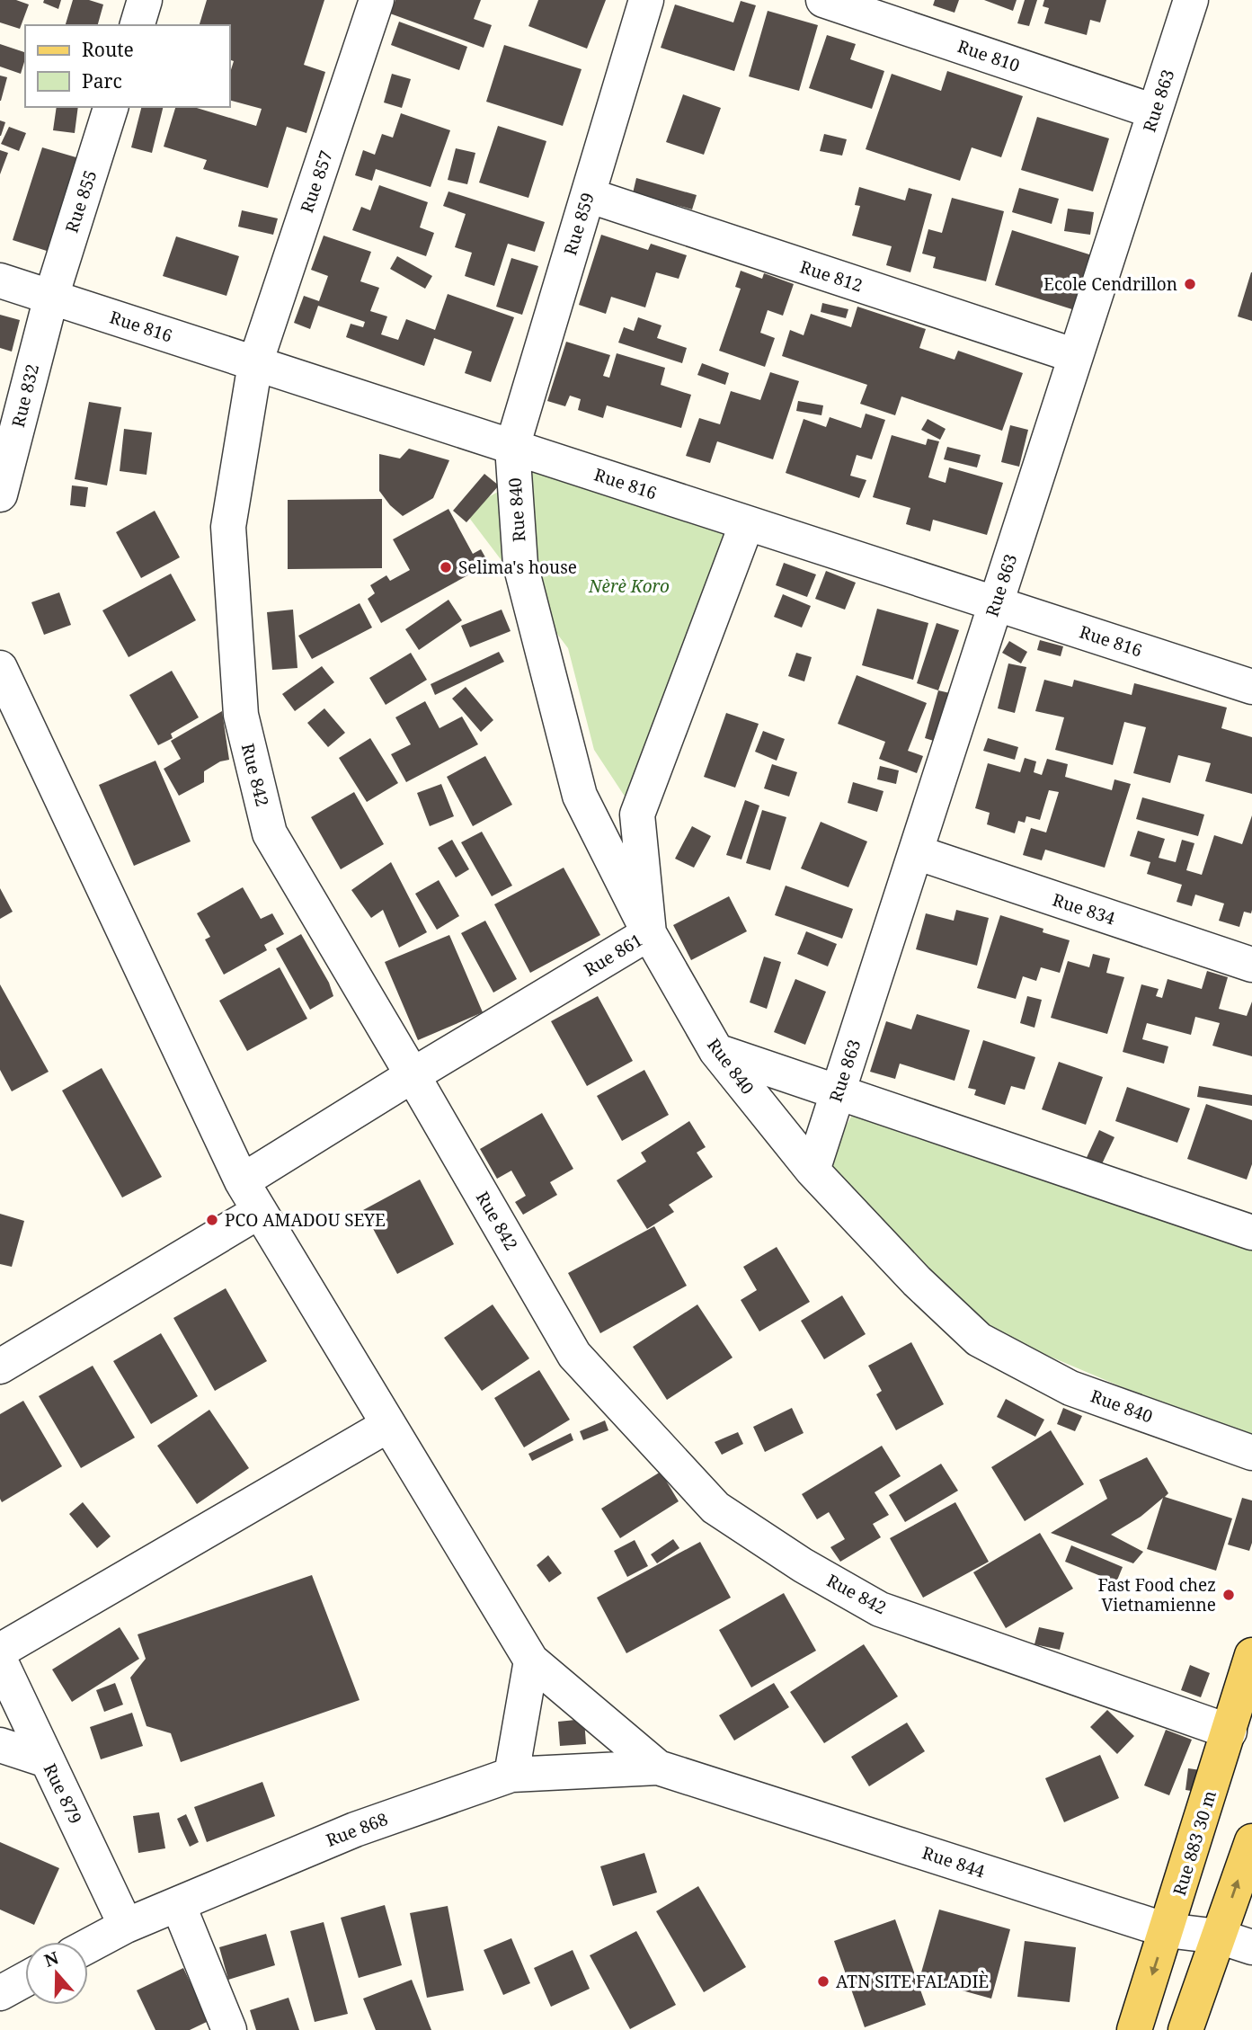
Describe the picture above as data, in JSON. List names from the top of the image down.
{
  "streets": {
    "main road": ["Rue 883 30 m"],
    "street": [
      "Rue 810",
      "Rue 863",
      "Rue 857",
      "Rue 855",
      "Rue 859",
      "Rue 812",
      "Rue 816",
      "Rue 832",
      "Rue 840",
      "Rue 842",
      "Rue 834",
      "Rue 861",
      "Rue 879",
      "Rue 868",
      "Rue 844"
    ]
  },
  "crossings": [
    ["Rue 810", "Rue 863"],
    ["Rue 863", "Rue 812"],
    ["Rue 863", "Rue 816"],
    ["Rue 863", "Rue 840"],
    ["Rue 863", "Rue 834"],
    ["Rue 857", "Rue 816"],
    ["Rue 857", "Rue 842"],
    ["Rue 855", "Rue 816"],
    ["Rue 855", "Rue 832"],
    ["Rue 859", "Rue 812"],
    ["Rue 859", "Rue 816"],
    ["Rue 859", "Rue 840"],
    ["Rue 816", "Rue 832"],
    ["Rue 816", "Rue 840"],
    ["Rue 816", "Rue 842"],
    ["Rue 816", "Rue 861"],
    ["Rue 840", "Rue 861"],
    ["Rue 842", "Rue 861"],
    ["Rue 842", "Rue 883 30 m"],
    ["Rue 879", "Rue 868"],
    ["Rue 868", "Rue 844"],
    ["Rue 883 30 m", "Rue 844"]
  ],
  "parks": ["Nèrè Koro"],
  "places": [
    "Ecole Cendrillon",
    "Selima's house",
    "PCO AMADOU SEYE",
    "Fast Food chez Vietnamienne",
    "ATN SITE FALADIÈ"
  ],
  "legend": ["Route", "Parc"],
  "north": "top"
}
